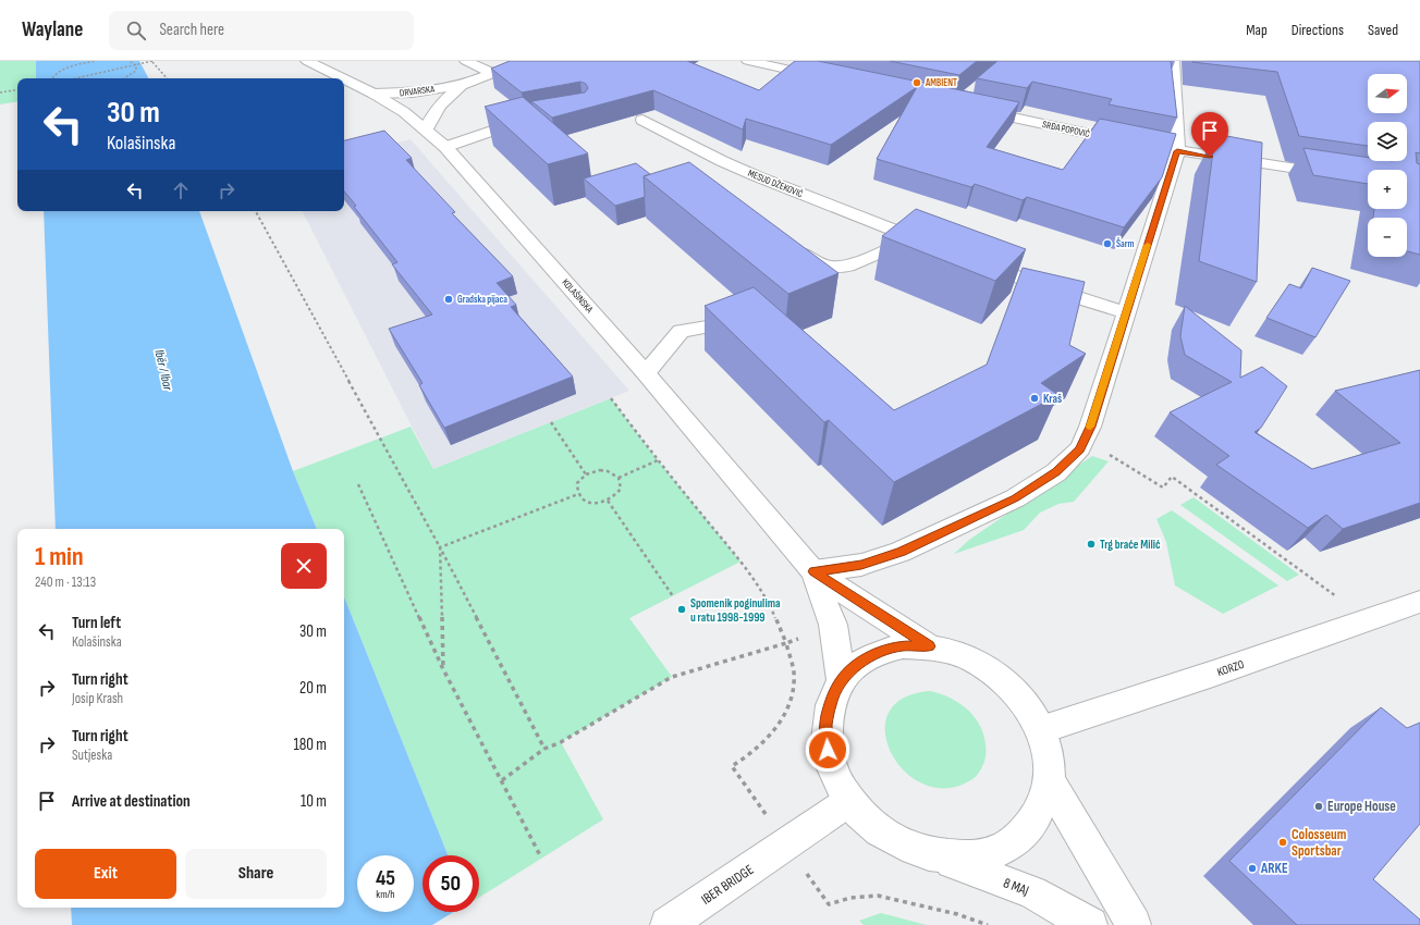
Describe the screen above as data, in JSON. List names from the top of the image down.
{
  "streets": {
    "street": [
      "DRVARSKA",
      "SRĐA POPOVIĆ",
      "MESUD DŽEKOVIĆ",
      "KOLAŠINSKA",
      "KORZO",
      "IBER BRIDGE",
      "8 MAJ"
    ]
  },
  "crossings": [
    ["DRVARSKA", "KOLAŠINSKA"]
  ],
  "water": ["Ibër / Ibar"],
  "places": [
    "AMBIENT",
    "Šarm",
    "Gradska pijaca",
    "Kraš",
    "Trg braće Milić",
    "Spomenik poginulima u ratu 1998-1999",
    "Europe House",
    "Colosseum Sportsbar",
    "ARKE"
  ],
  "north": "right",
  "page": {
    "header": "Waylane",
    "search": "Search here",
    "nav": ["Map", "Directions", "Saved"],
    "map_buttons": ["+", "−"],
    "turn": ["30 m", "Kolašinska"],
    "heading": ["1 min", "240 m · 13:13"],
    "list": [
      {
        "name": "Turn left",
        "note": "Kolašinska",
        "value": "30 m"
      },
      {
        "name": "Turn right",
        "note": "Josip Krash",
        "value": "20 m"
      },
      {
        "name": "Turn right",
        "note": "Sutjeska",
        "value": "180 m"
      },
      {
        "name": "Arrive at destination",
        "value": "10 m"
      }
    ],
    "buttons": ["Exit", "Share"],
    "speed": "45 km/h",
    "limit": "50"
  }
}
